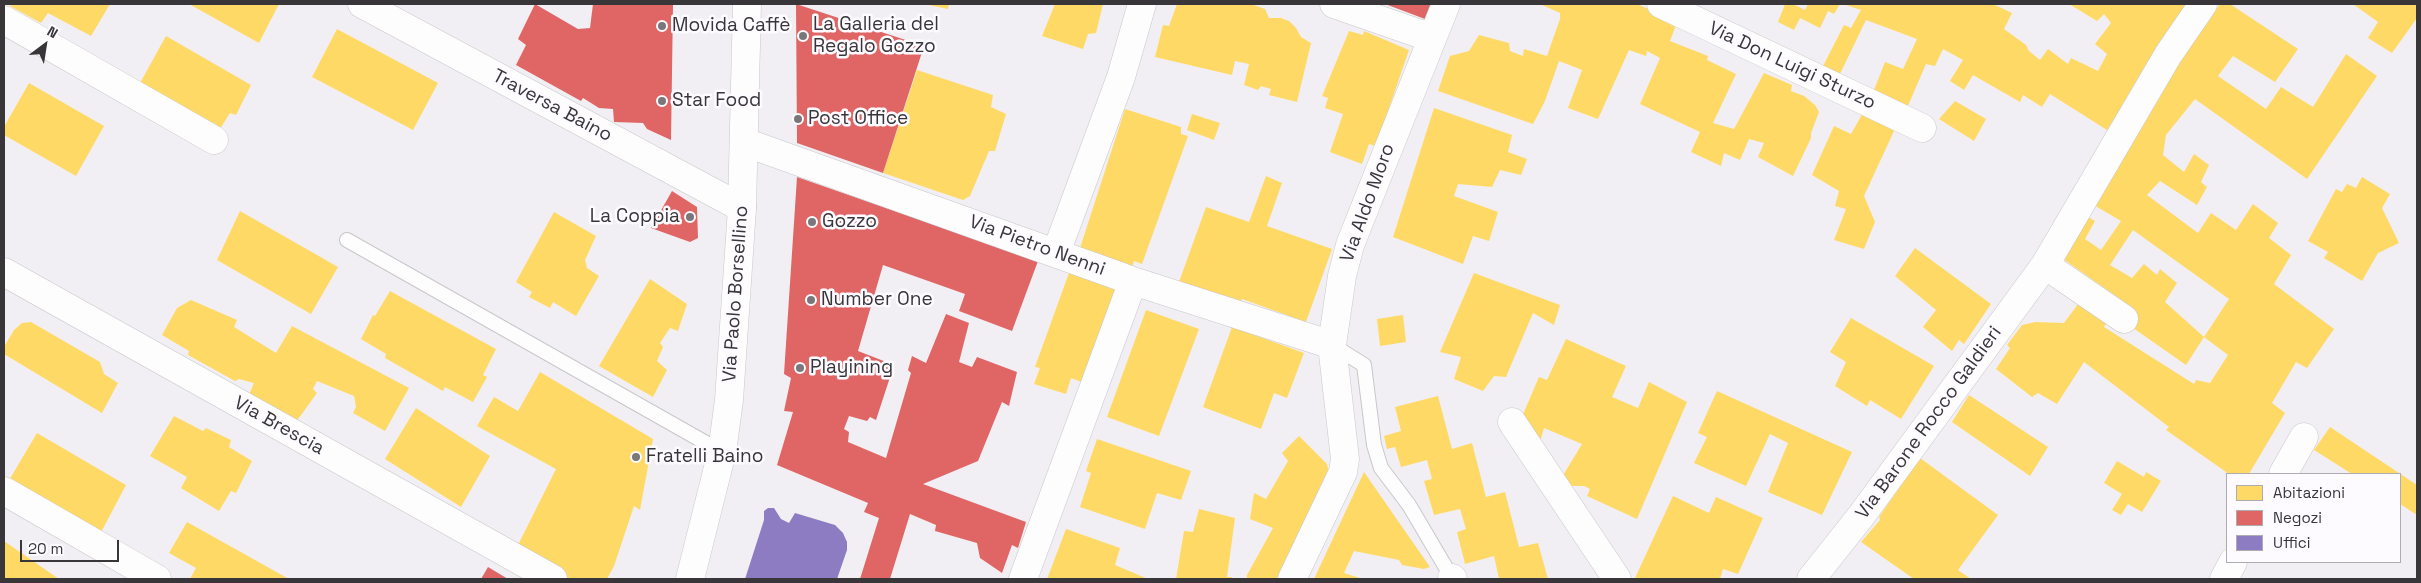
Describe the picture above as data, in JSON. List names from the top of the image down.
{
  "streets": {
    "street": [
      "Via Don Luigi Sturzo",
      "Traversa Baino",
      "Via Aldo Moro",
      "Via Pietro Nenni",
      "Via Paolo Borsellino",
      "Via Barone Rocco Galdieri",
      "Via Brescia"
    ]
  },
  "crossings": [
    ["Traversa Baino", "Via Paolo Borsellino"],
    ["Via Aldo Moro", "Via Pietro Nenni"],
    ["Via Pietro Nenni", "Via Paolo Borsellino"]
  ],
  "places": [
    "Movida Caffè",
    "La Galleria del Regalo Gozzo",
    "Star Food",
    "Post Office",
    "La Coppia",
    "Gozzo",
    "Number One",
    "Playining",
    "Fratelli Baino"
  ],
  "legend": ["Abitazioni", "Negozi", "Uffici"],
  "scale_bar": "20 m",
  "north": "top right"
}
